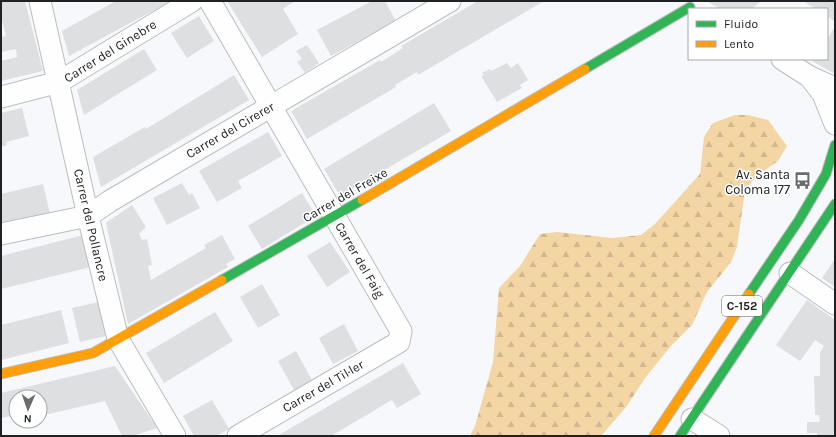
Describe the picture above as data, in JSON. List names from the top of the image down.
{
  "streets": {
    "street": [
      "Carrer del Ginebre",
      "Carrer del Cirerer",
      "Carrer del Freixe",
      "Carrer del Pollancre",
      "Carrer del Faig",
      "C-152",
      "Carrer del Til·ler"
    ]
  },
  "crossings": [
    ["Carrer del Ginebre", "Carrer del Pollancre"],
    ["Carrer del Cirerer", "Carrer del Pollancre"],
    ["Carrer del Cirerer", "Carrer del Faig"],
    ["Carrer del Freixe", "Carrer del Pollancre"],
    ["Carrer del Freixe", "Carrer del Faig"],
    ["Carrer del Faig", "Carrer del Til·ler"]
  ],
  "places": {
    "bus stop": ["Av. Santa Coloma 177"]
  },
  "legend": ["Fluido", "Lento"],
  "north": "bottom"
}
